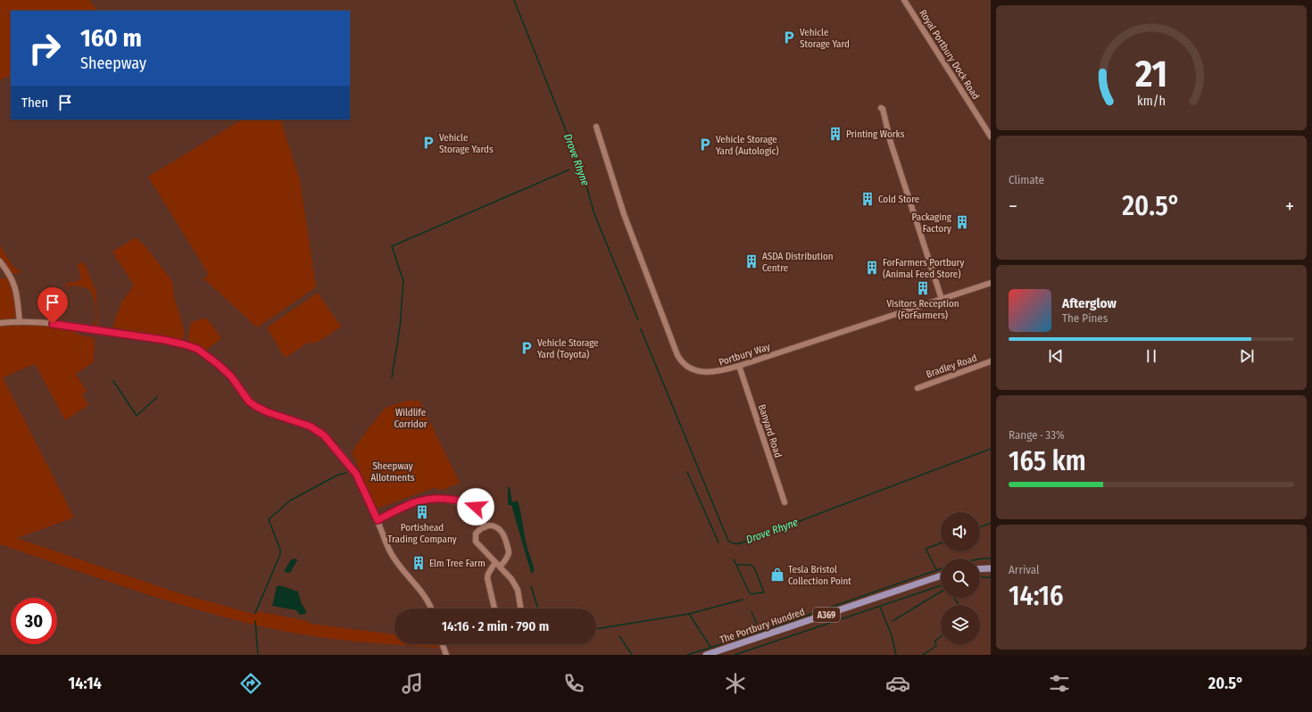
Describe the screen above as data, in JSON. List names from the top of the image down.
{
  "streets": {
    "main road": ["A369", "The Portbury Hundred"],
    "street": [
      "Royal Portbury Dock Road",
      "Portbury Way",
      "Bradley Road",
      "Banyard Road"
    ]
  },
  "crossings": [
    ["Portbury Way", "Banyard Road"]
  ],
  "water": ["Drove Rhyne"],
  "parks": ["Wildlife Corridor", "Sheepway Allotments"],
  "places": {
    "parking": [
      "Vehicle Storage Yard",
      "Vehicle Storage Yards",
      "Vehicle Storage Yard (Autologic)",
      "Vehicle Storage Yard (Toyota)"
    ],
    "building": [
      "Printing Works",
      "Cold Store",
      "Packaging Factory",
      "ASDA Distribution Centre",
      "ForFarmers Portbury (Animal Feed Store)",
      "Visitors Reception (ForFarmers)",
      "Portishead Trading Company",
      "Elm Tree Farm"
    ],
    "shop": ["Tesla Bristol Collection Point"]
  },
  "page": {
    "turn": ["160 m", "Sheepway"],
    "then": "Then",
    "tile": [
      "Climate",
      ["Range · 33%", "165 km"],
      ["Arrival", "14:16"]
    ],
    "heat": ["−", "20.5°", "+"],
    "song": ["Afterglow", "The Pines"],
    "limit": "30",
    "trip": "14:16 · 2 min · 790 m",
    "tabs": ["14:14", "20.5°"],
    "gauge": ["21", "km/h"]
  }
}
